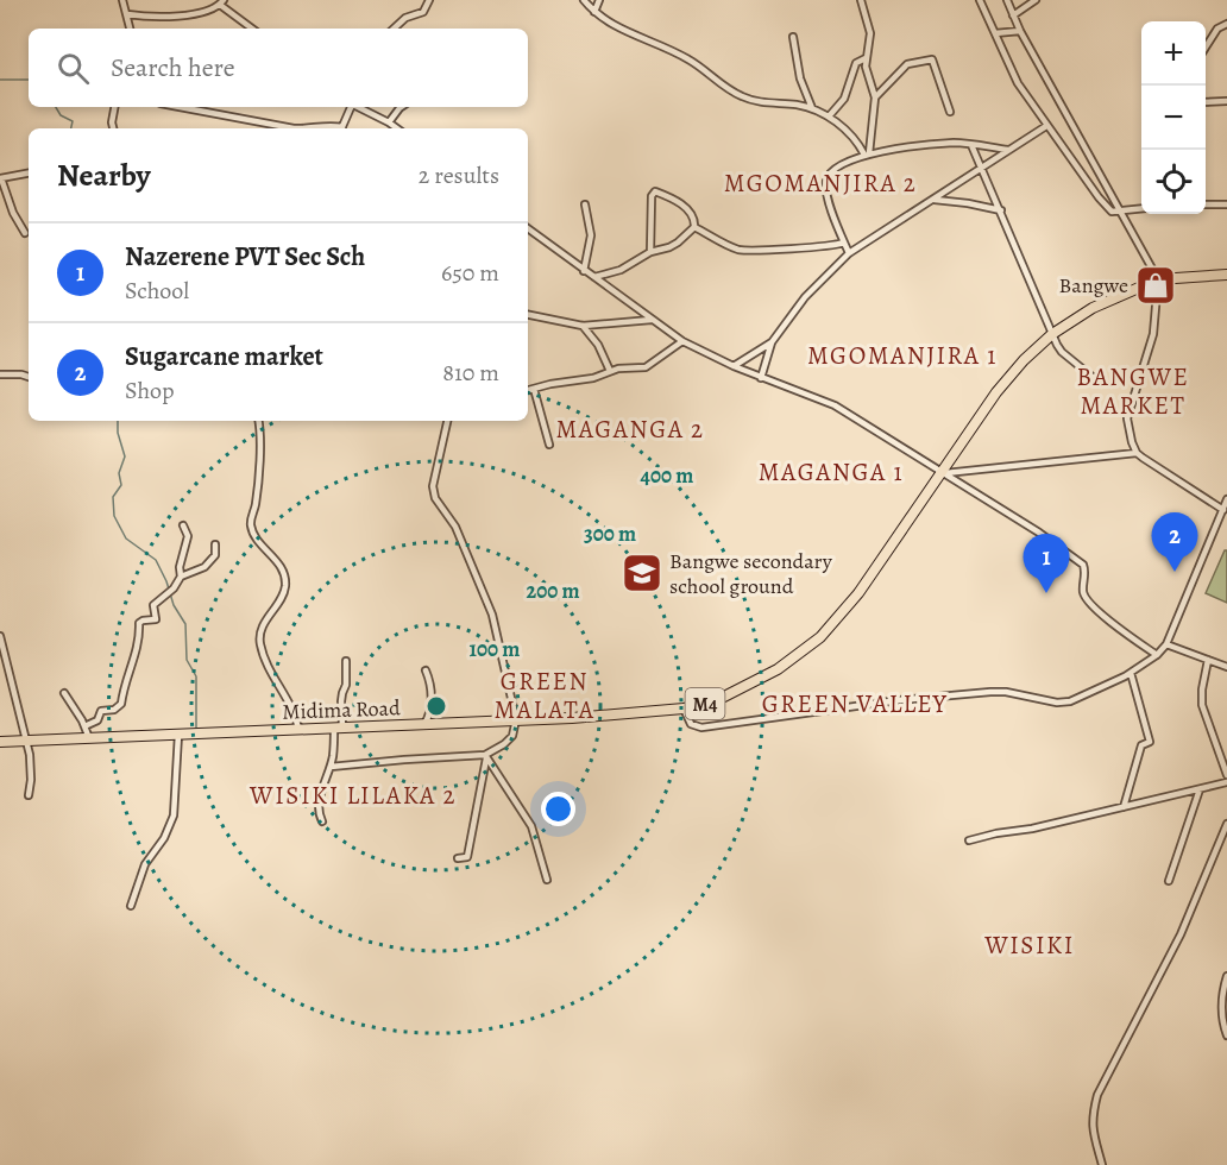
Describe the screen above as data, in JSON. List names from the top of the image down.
{
  "streets": {
    "main road": ["M4", "Midima Road"]
  },
  "districts": [
    "MGOMANJIRA 2",
    "MGOMANJIRA 1",
    "BANGWE MARKET",
    "MAGANGA 2",
    "MAGANGA 1",
    "GREEN MALATA",
    "GREEN VALLEY",
    "WISIKI LILAKA 2",
    "WISIKI"
  ],
  "places": {
    "shop": ["Bangwe"],
    "school or university": ["Bangwe secondary school ground"]
  },
  "page": {
    "map_buttons": ["+", "−"],
    "search": "Search here",
    "heading": ["Nearby", "2 results"],
    "list": [
      {
        "mark": "1",
        "name": "Nazerene PVT Sec Sch",
        "note": "School",
        "value": "650 m"
      },
      {
        "mark": "2",
        "name": "Sugarcane market",
        "note": "Shop",
        "value": "810 m"
      }
    ],
    "pins": ["2", "1"]
  },
  "rings": [
    "400 m",
    "300 m",
    "200 m",
    "100 m"
  ]
}
